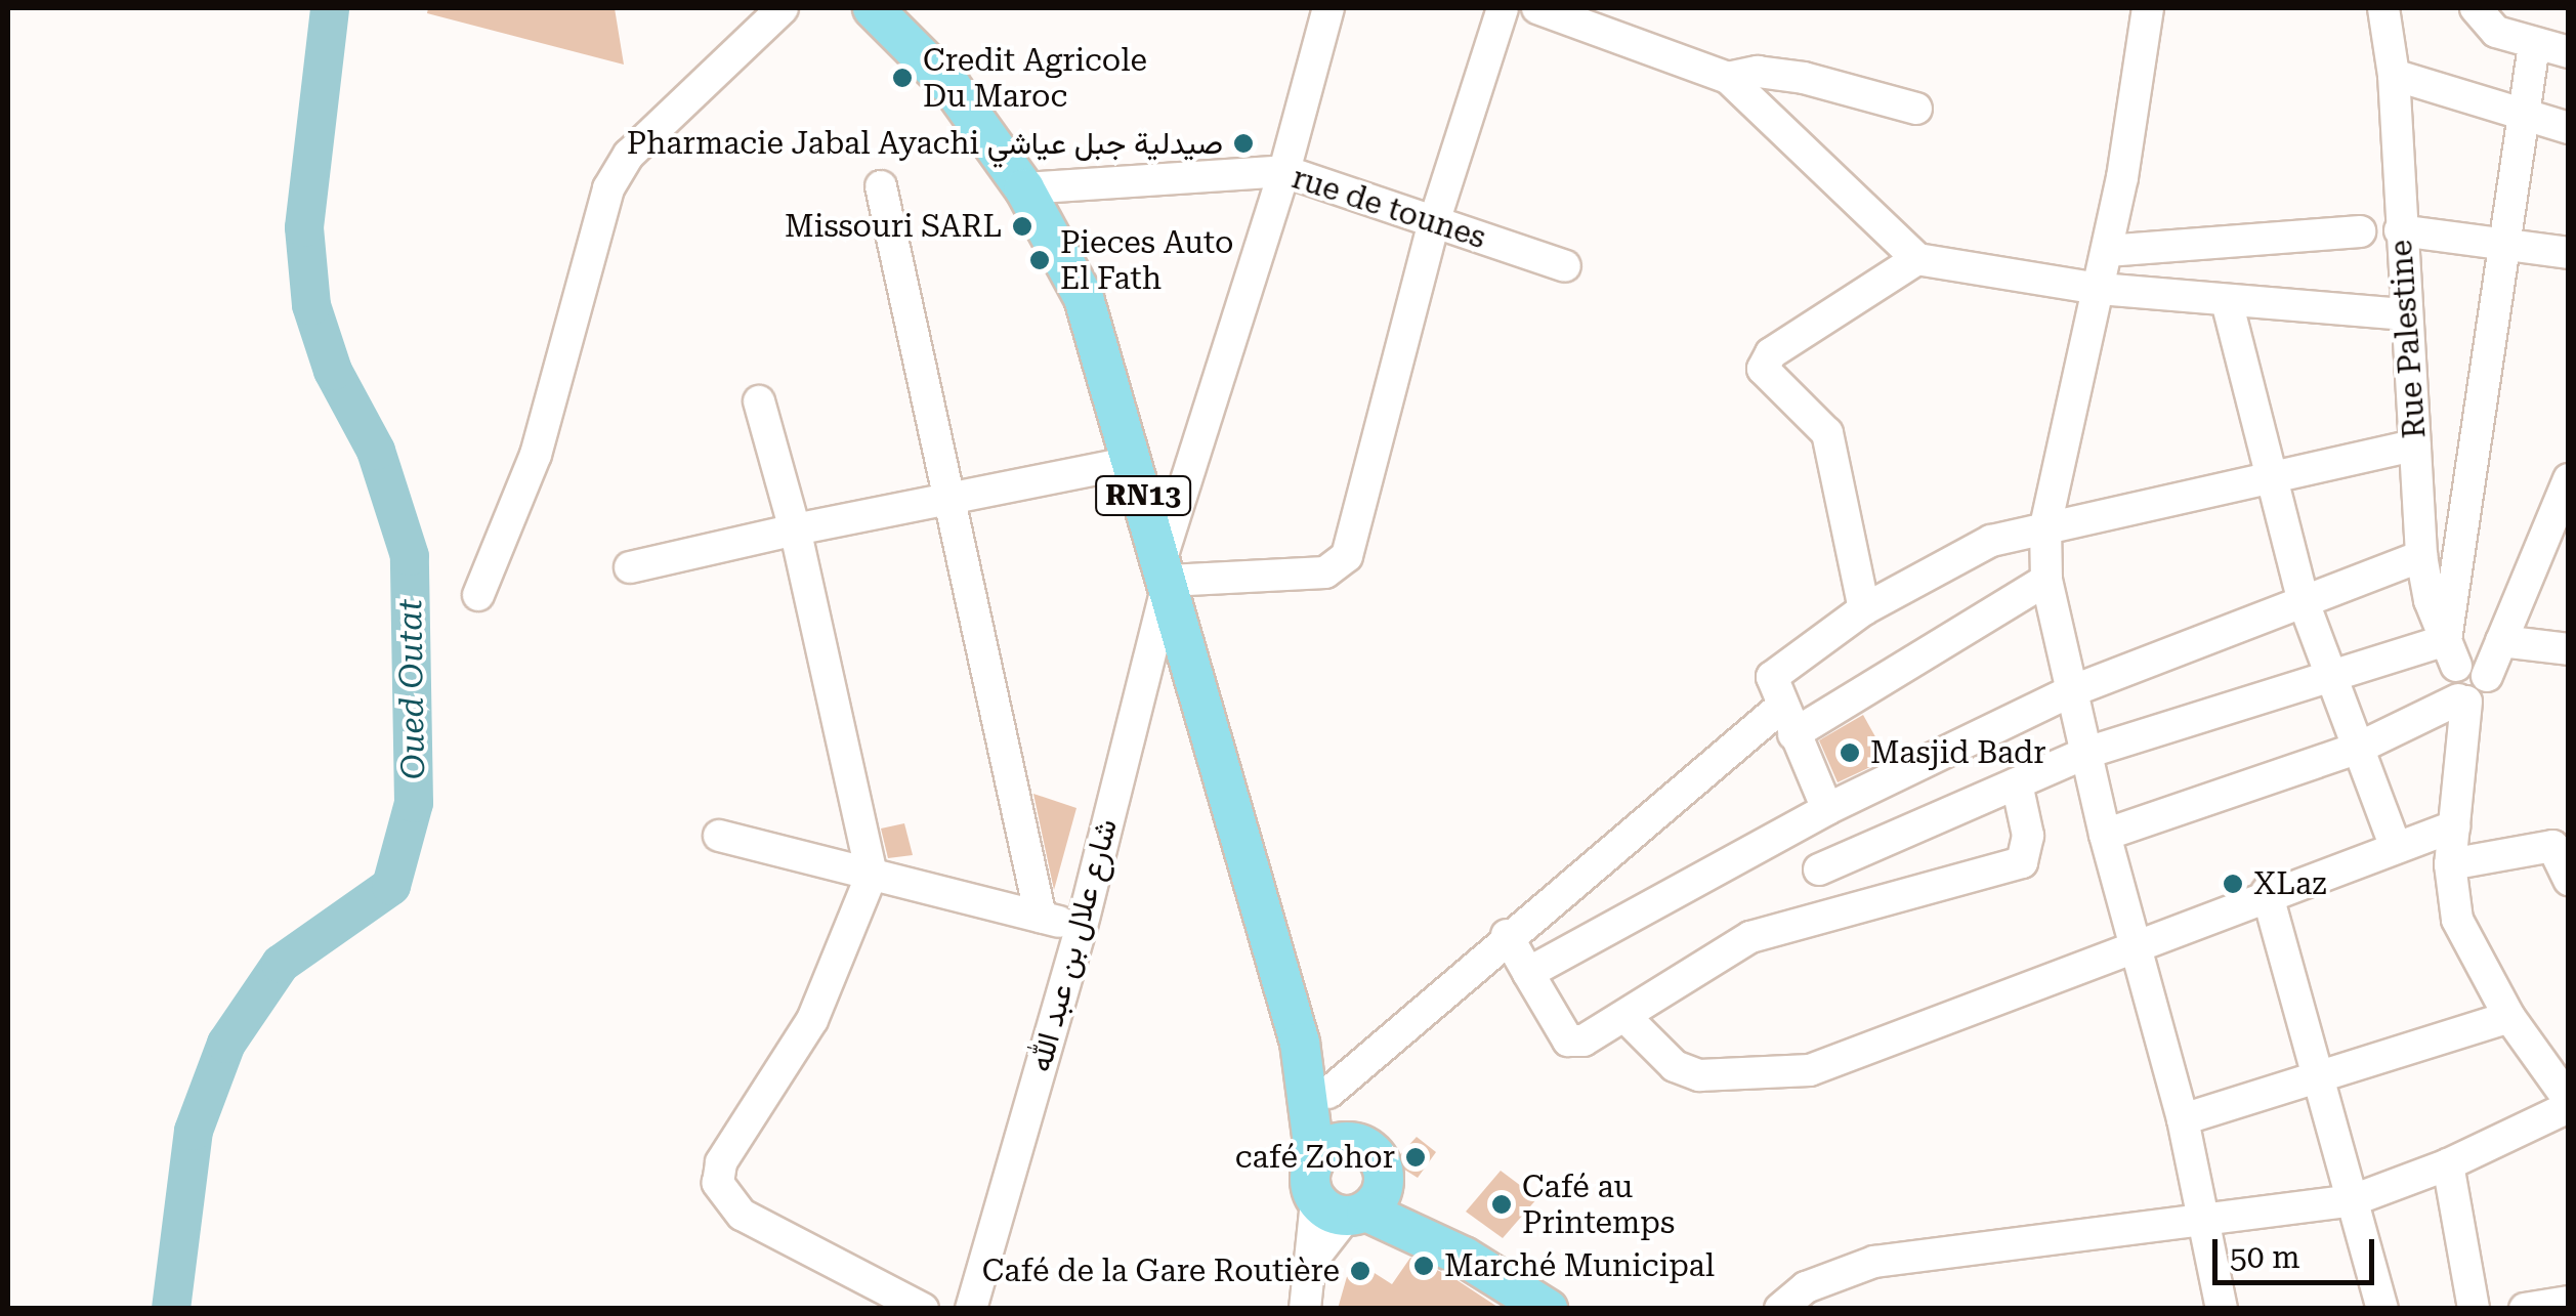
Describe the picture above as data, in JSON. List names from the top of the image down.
{
  "streets": {
    "main road": ["RN13"],
    "street": ["rue de tounes", "Rue Palestine", "شارع علال بن عبد الله"]
  },
  "crossings": [
    ["rue de tounes", "RN13"],
    ["rue de tounes", "شارع علال بن عبد الله"],
    ["RN13", "شارع علال بن عبد الله"]
  ],
  "water": ["Oued Outat"],
  "places": [
    "Credit Agricole Du Maroc",
    "Pharmacie Jabal Ayachi صيدلية جبل عياشي",
    "Missouri SARL",
    "Pieces Auto El Fath",
    "Masjid Badr",
    "XLaz",
    "café Zohor",
    "Café au Printemps",
    "Marché Municipal",
    "Café de la Gare Routière"
  ],
  "scale_bar": "50 m"
}
